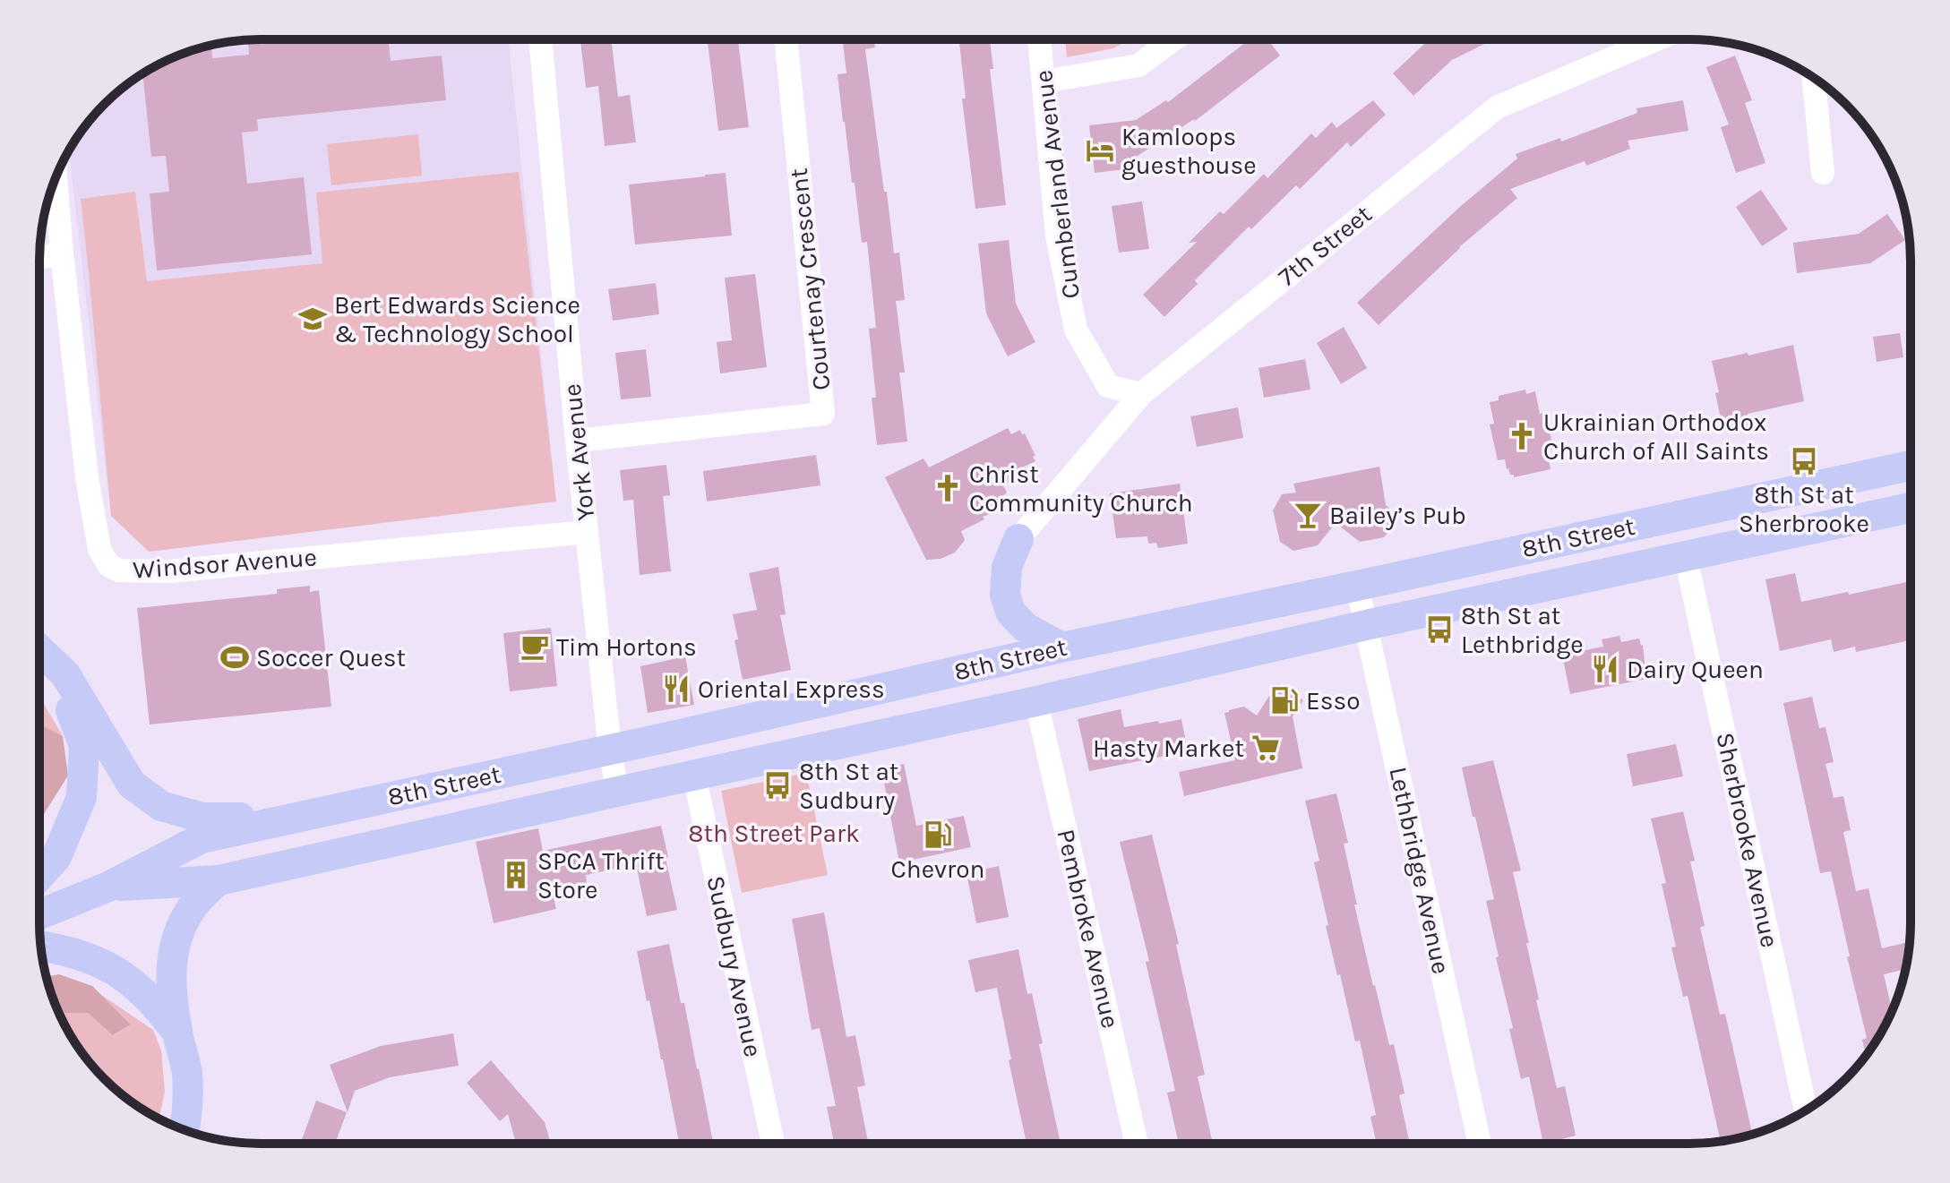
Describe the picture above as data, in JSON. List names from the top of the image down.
{
  "streets": {
    "main road": ["8th Street"],
    "street": [
      "Cumberland Avenue",
      "7th Street",
      "Courtenay Crescent",
      "York Avenue",
      "Windsor Avenue",
      "Sherbrooke Avenue",
      "Lethbridge Avenue",
      "Pembroke Avenue",
      "Sudbury Avenue"
    ]
  },
  "crossings": [
    ["Cumberland Avenue", "7th Street"],
    ["Courtenay Crescent", "York Avenue"],
    ["York Avenue", "8th Street"],
    ["York Avenue", "Windsor Avenue"],
    ["8th Street", "Sherbrooke Avenue"],
    ["8th Street", "Lethbridge Avenue"],
    ["8th Street", "Pembroke Avenue"],
    ["8th Street", "Sudbury Avenue"]
  ],
  "parks": ["8th Street Park"],
  "places": {
    "hotel": ["Kamloops guesthouse"],
    "school or university": ["Bert Edwards Science & Technology School"],
    "church": ["Ukrainian Orthodox Church of All Saints", "Christ Community Church"],
    "bus stop": ["8th St at Sherbrooke", "8th St at Lethbridge", "8th St at Sudbury"],
    "bar": ["Bailey’s Pub"],
    "cafe": ["Tim Hortons"],
    "sports": ["Soccer Quest"],
    "restaurant": ["Dairy Queen", "Oriental Express"],
    "fuel station": ["Esso", "Chevron"],
    "supermarket": ["Hasty Market"],
    "building": ["SPCA Thrift Store"]
  }
}
